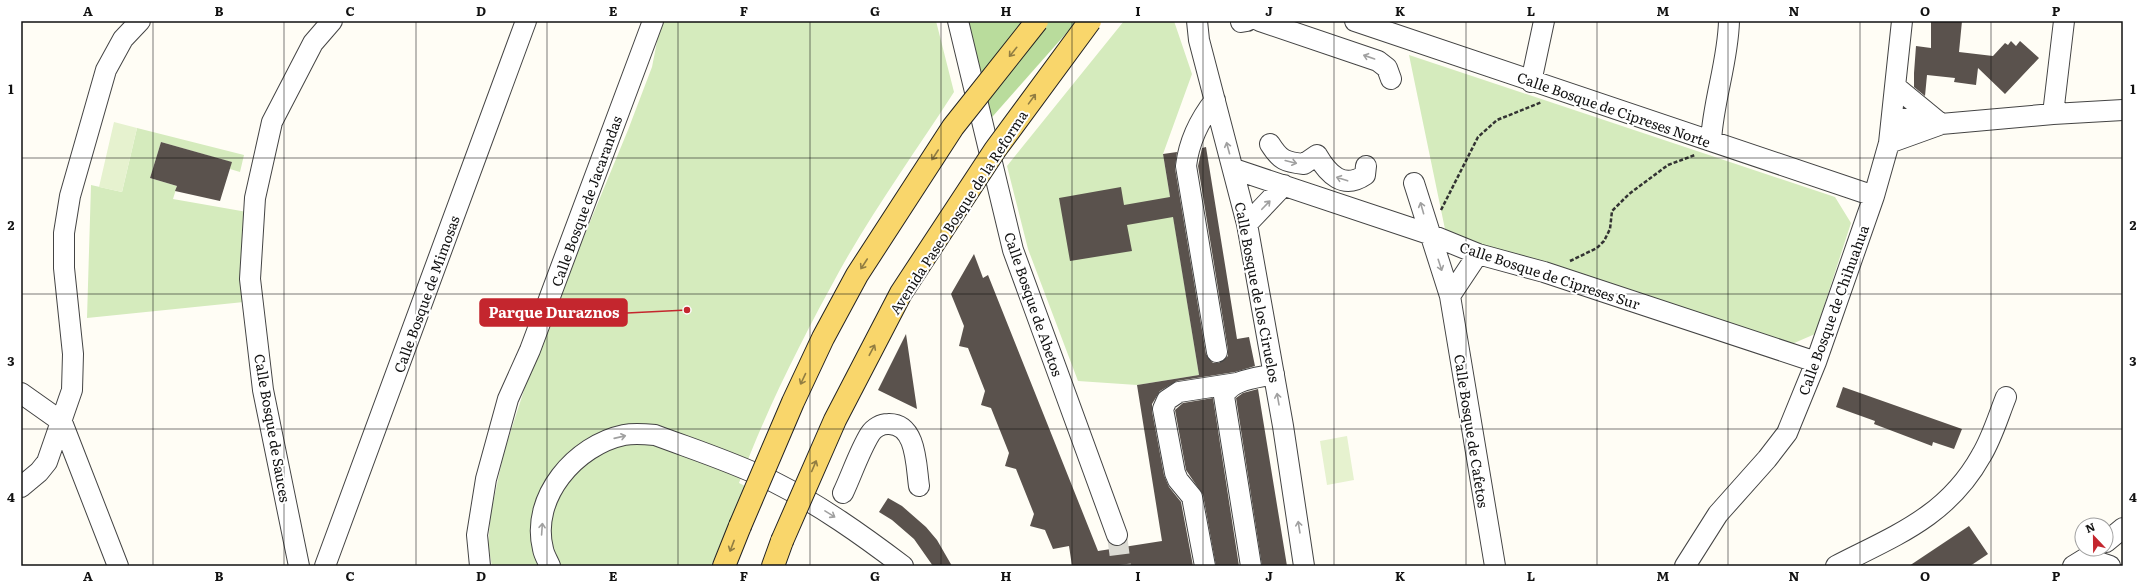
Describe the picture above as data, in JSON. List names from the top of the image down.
{
  "streets": {
    "main road": ["Avenida Paseo Bosque de la Reforma"],
    "street": [
      "Calle Bosque de Cipreses Norte",
      "Calle Bosque de Jacarandas",
      "Calle Bosque de Cipreses Sur",
      "Calle Bosque de los Ciruelos",
      "Calle Bosque de Mimosas",
      "Calle Bosque de Abetos",
      "Calle Bosque de Chihuahua",
      "Calle Bosque de Sauces",
      "Calle Bosque de Cafetos"
    ]
  },
  "crossings": [
    ["Calle Bosque de Cipreses Norte", "Calle Bosque de Chihuahua"],
    ["Calle Bosque de Cipreses Sur", "Calle Bosque de los Ciruelos"],
    ["Calle Bosque de Cipreses Sur", "Calle Bosque de Chihuahua"],
    ["Calle Bosque de Cipreses Sur", "Calle Bosque de Cafetos"]
  ],
  "places": ["Parque Duraznos"],
  "north": "top",
  "grid": {
    "columns": [
      "A",
      "B",
      "C",
      "D",
      "E",
      "F",
      "G",
      "H",
      "I",
      "J",
      "K",
      "L",
      "M",
      "N",
      "O",
      "P"
    ],
    "rows": [
      "1",
      "2",
      "3",
      "4"
    ]
  }
}
